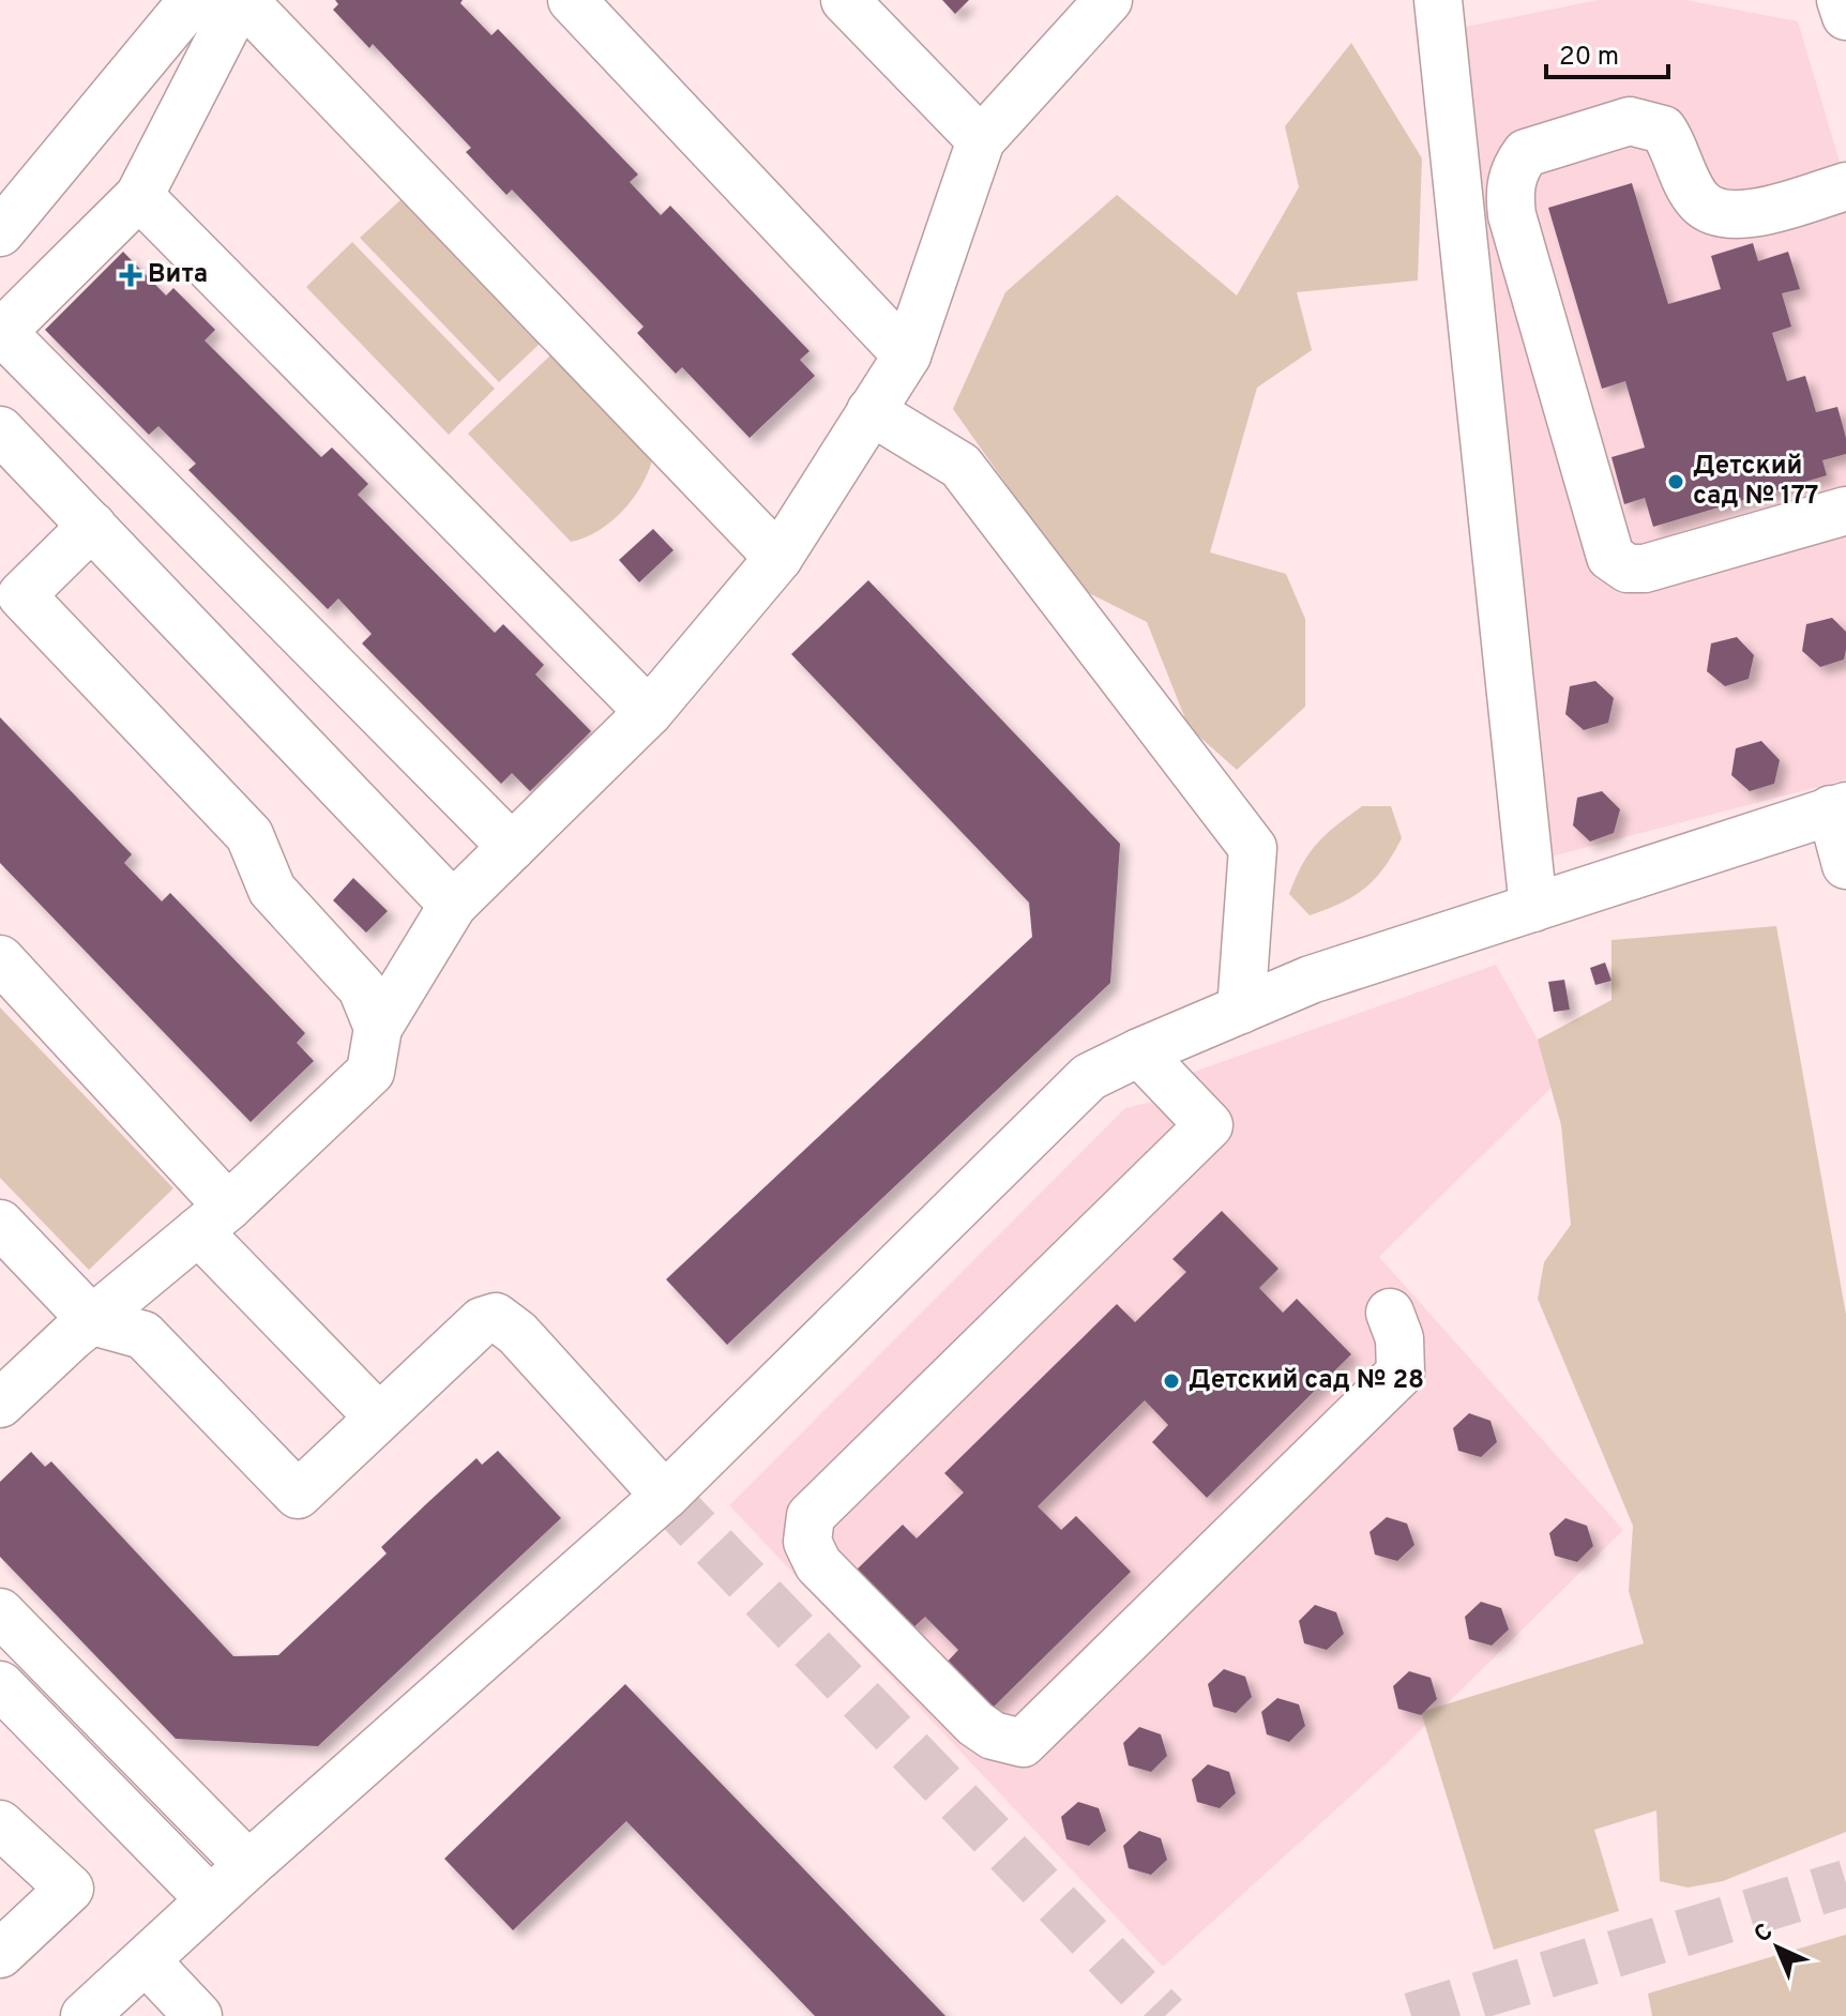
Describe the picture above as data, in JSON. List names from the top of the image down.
{
  "places": {
    "health": ["Вита"],
    "other": ["Детский сад № 177", "Детский сад № 28"]
  },
  "scale_bar": "20 m",
  "north": "top left"
}
